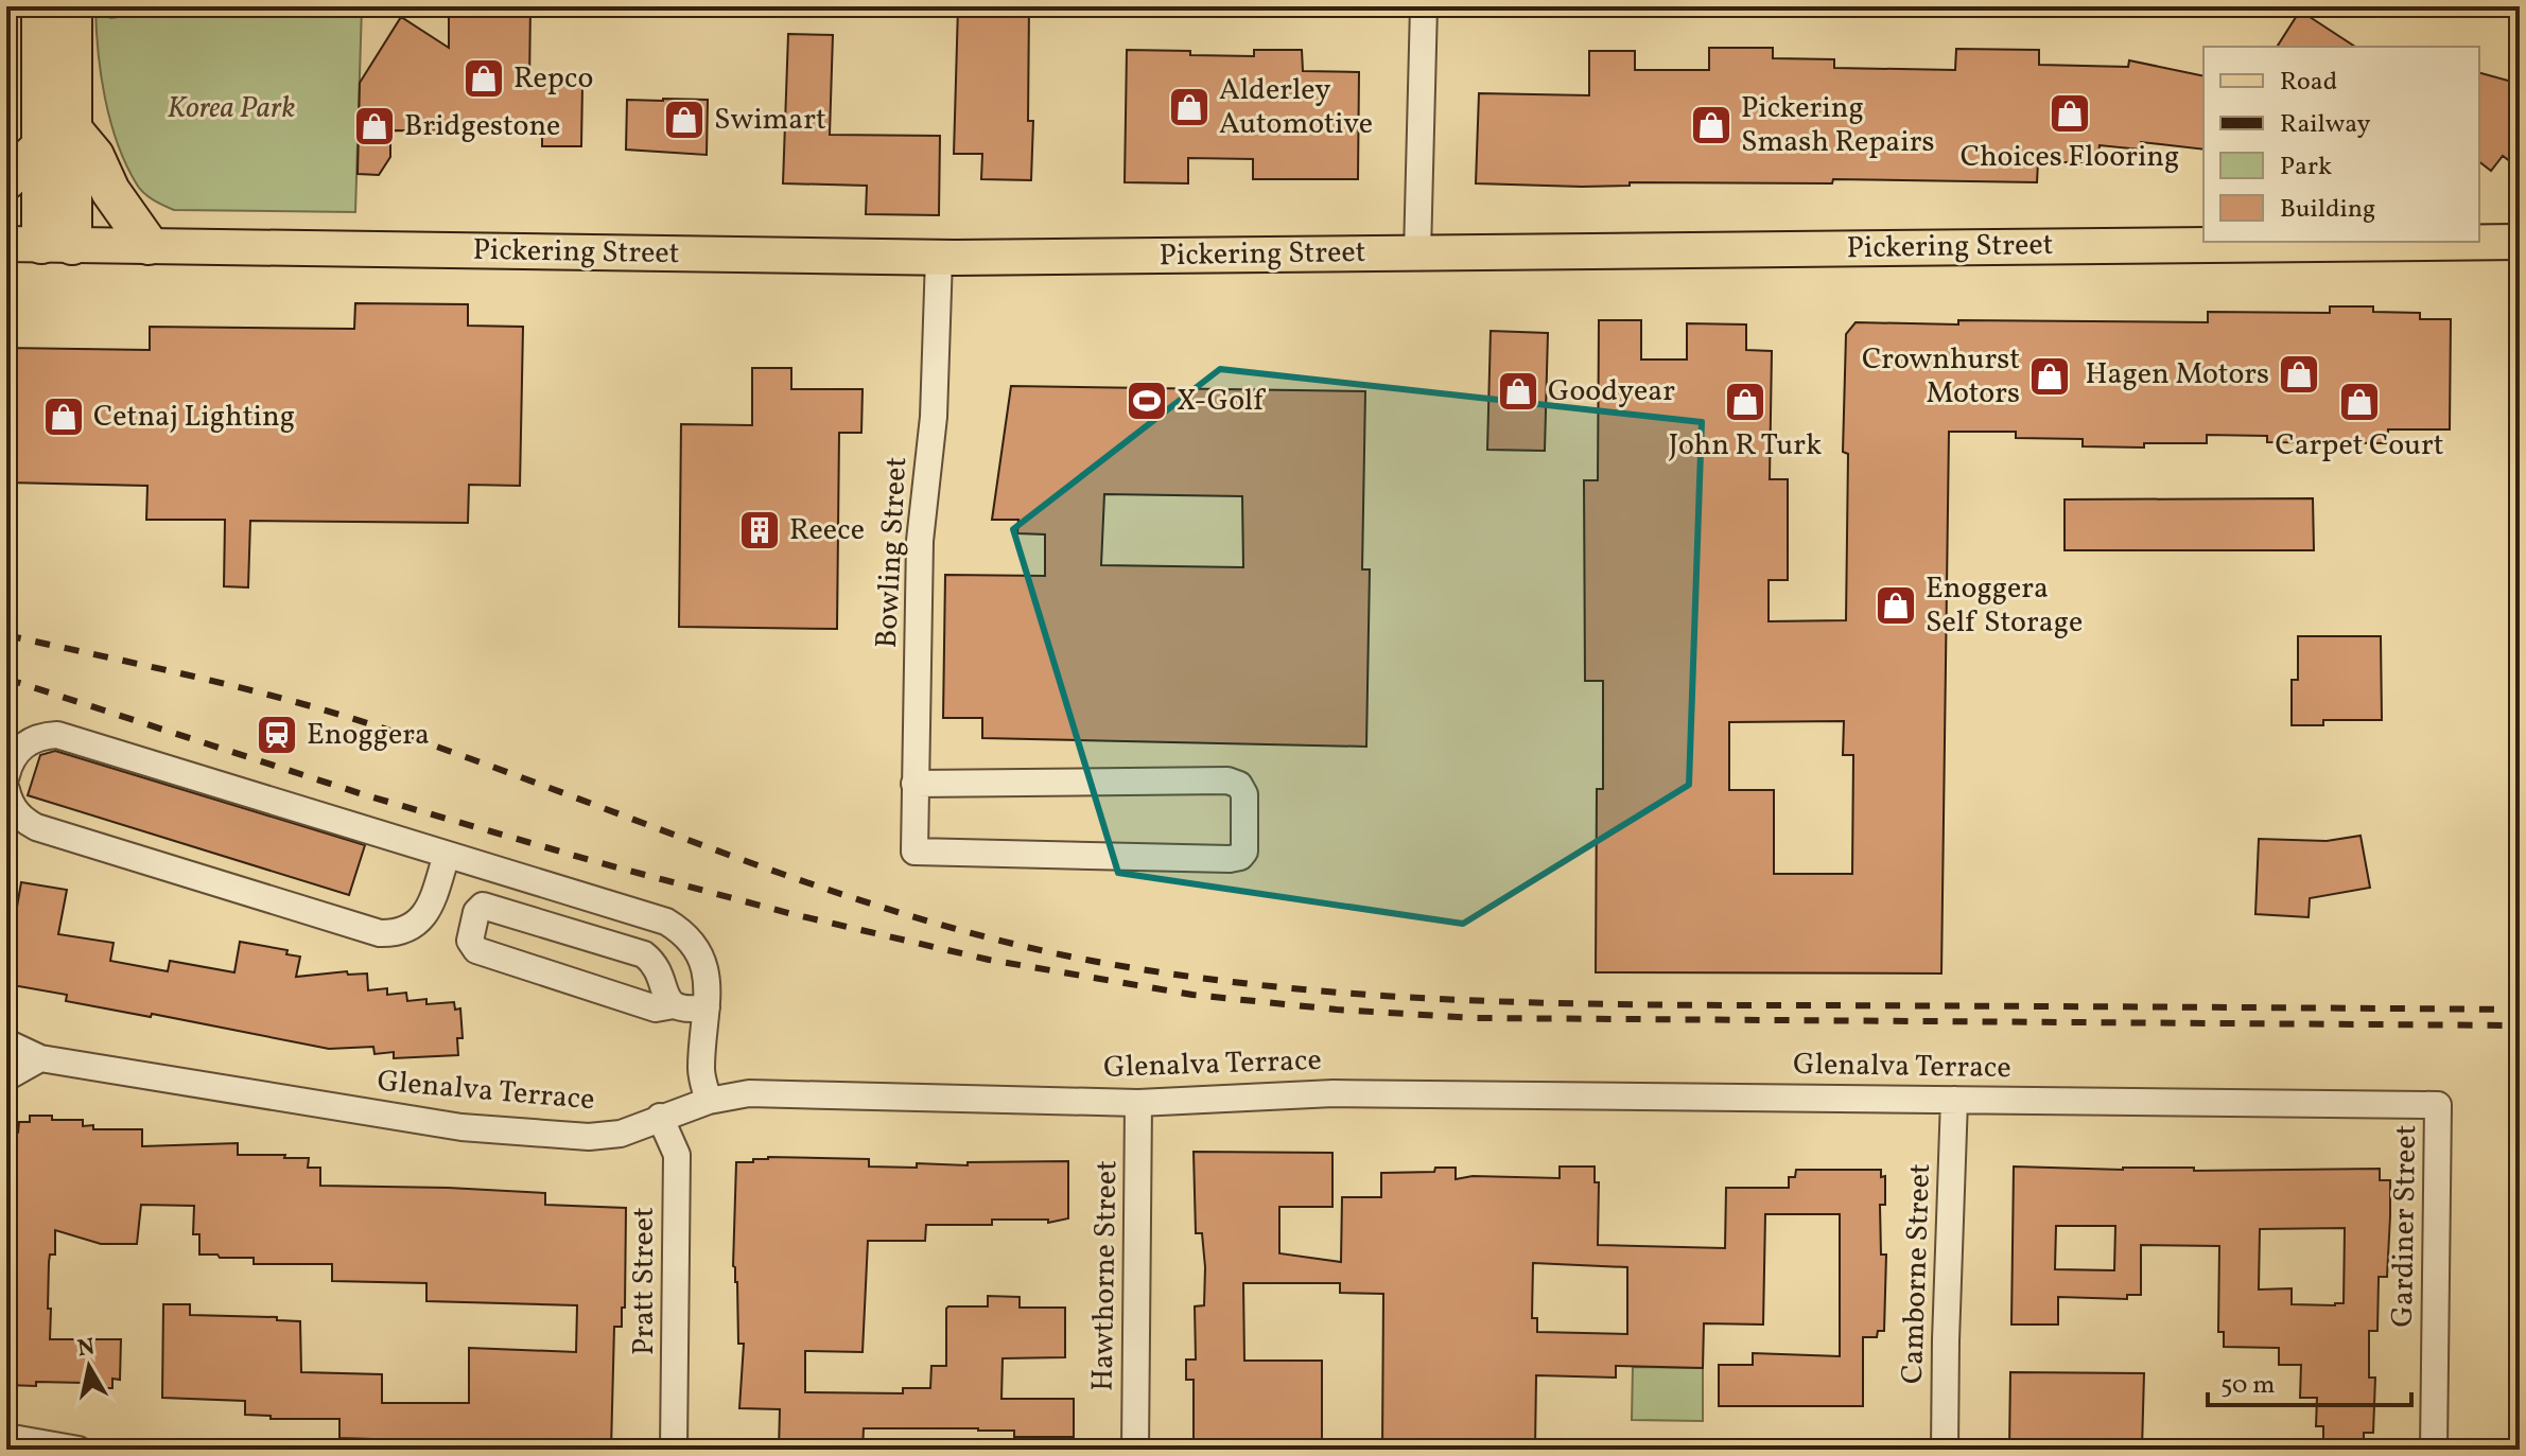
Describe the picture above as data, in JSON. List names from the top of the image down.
{
  "streets": {
    "main road": ["Pickering Street"],
    "street": [
      "Bowling Street",
      "Glenalva Terrace",
      "Gardiner Street",
      "Camborne Street",
      "Hawthorne Street",
      "Pratt Street"
    ]
  },
  "crossings": [
    ["Pickering Street", "Bowling Street"],
    ["Glenalva Terrace", "Gardiner Street"],
    ["Glenalva Terrace", "Camborne Street"],
    ["Glenalva Terrace", "Hawthorne Street"],
    ["Glenalva Terrace", "Pratt Street"]
  ],
  "parks": ["Korea Park"],
  "places": {
    "shop": [
      "Repco",
      "Alderley Automotive",
      "Choices Flooring",
      "Swimart",
      "Pickering Smash Repairs",
      "Bridgestone",
      "Hagen Motors",
      "Crownhurst Motors",
      "Goodyear",
      "John R Turk",
      "Carpet Court",
      "Cetnaj Lighting",
      "Enoggera Self Storage"
    ],
    "sports": ["X-Golf"],
    "building": ["Reece"],
    "station": ["Enoggera"]
  },
  "legend": [
    "Road",
    "Railway",
    "Park",
    "Building"
  ],
  "scale_bar": "50 m",
  "north": "top"
}
